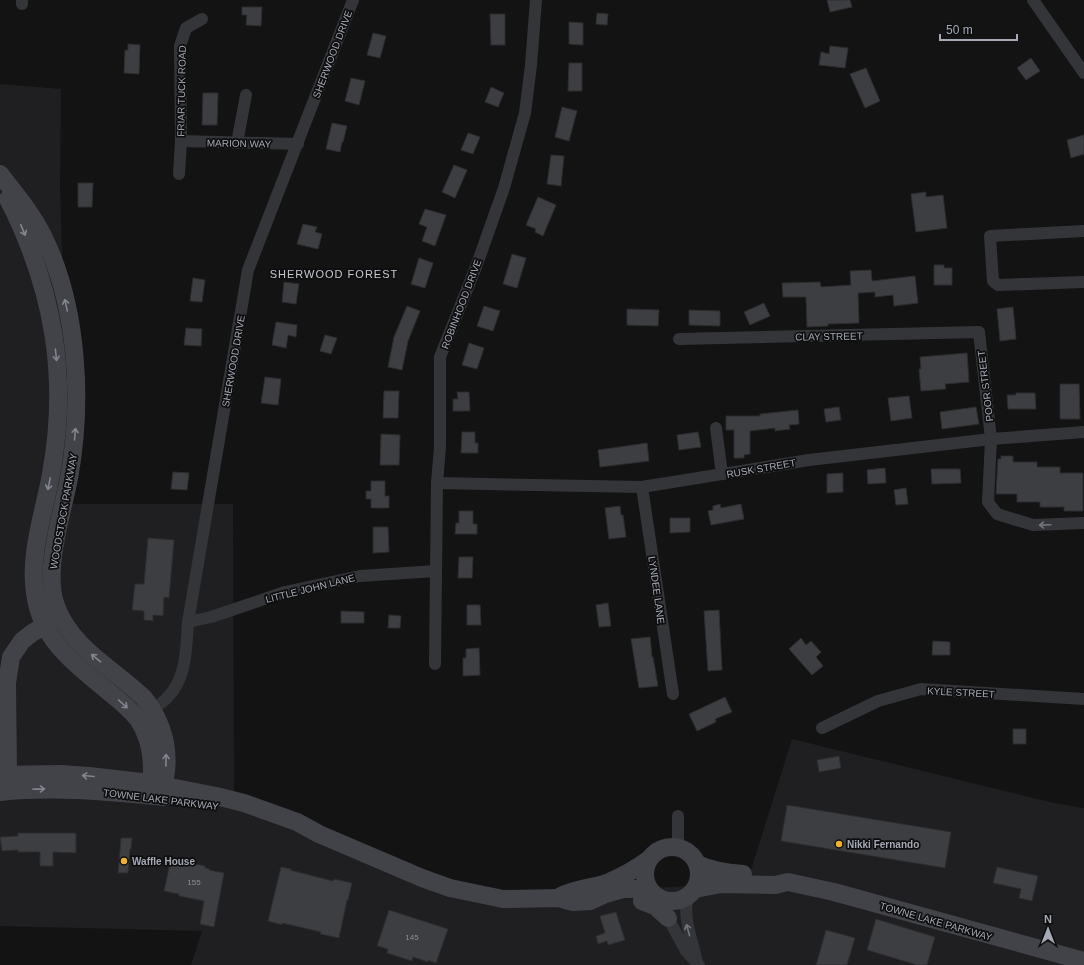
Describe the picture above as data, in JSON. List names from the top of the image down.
{
  "streets": {
    "main road": ["WOODSTOCK PARKWAY", "TOWNE LAKE PARKWAY"],
    "street": [
      "SHERWOOD DRIVE",
      "FRIAR TUCK ROAD",
      "MARION WAY",
      "ROBINHOOD DRIVE",
      "CLAY STREET",
      "POOR STREET",
      "RUSK STREET",
      "LITTLE JOHN LANE",
      "LYNDEE LANE",
      "KYLE STREET"
    ]
  },
  "crossings": [
    ["SHERWOOD DRIVE", "MARION WAY"],
    ["SHERWOOD DRIVE", "WOODSTOCK PARKWAY"],
    ["SHERWOOD DRIVE", "LITTLE JOHN LANE"],
    ["FRIAR TUCK ROAD", "MARION WAY"],
    ["ROBINHOOD DRIVE", "RUSK STREET"],
    ["ROBINHOOD DRIVE", "LITTLE JOHN LANE"],
    ["CLAY STREET", "POOR STREET"],
    ["POOR STREET", "RUSK STREET"],
    ["RUSK STREET", "LYNDEE LANE"],
    ["WOODSTOCK PARKWAY", "TOWNE LAKE PARKWAY"]
  ],
  "districts": ["SHERWOOD FOREST"],
  "places": ["Nikki Fernando", "Waffle House"],
  "house_numbers": ["155", "145"],
  "scale_bar": "50 m",
  "north": "top"
}
